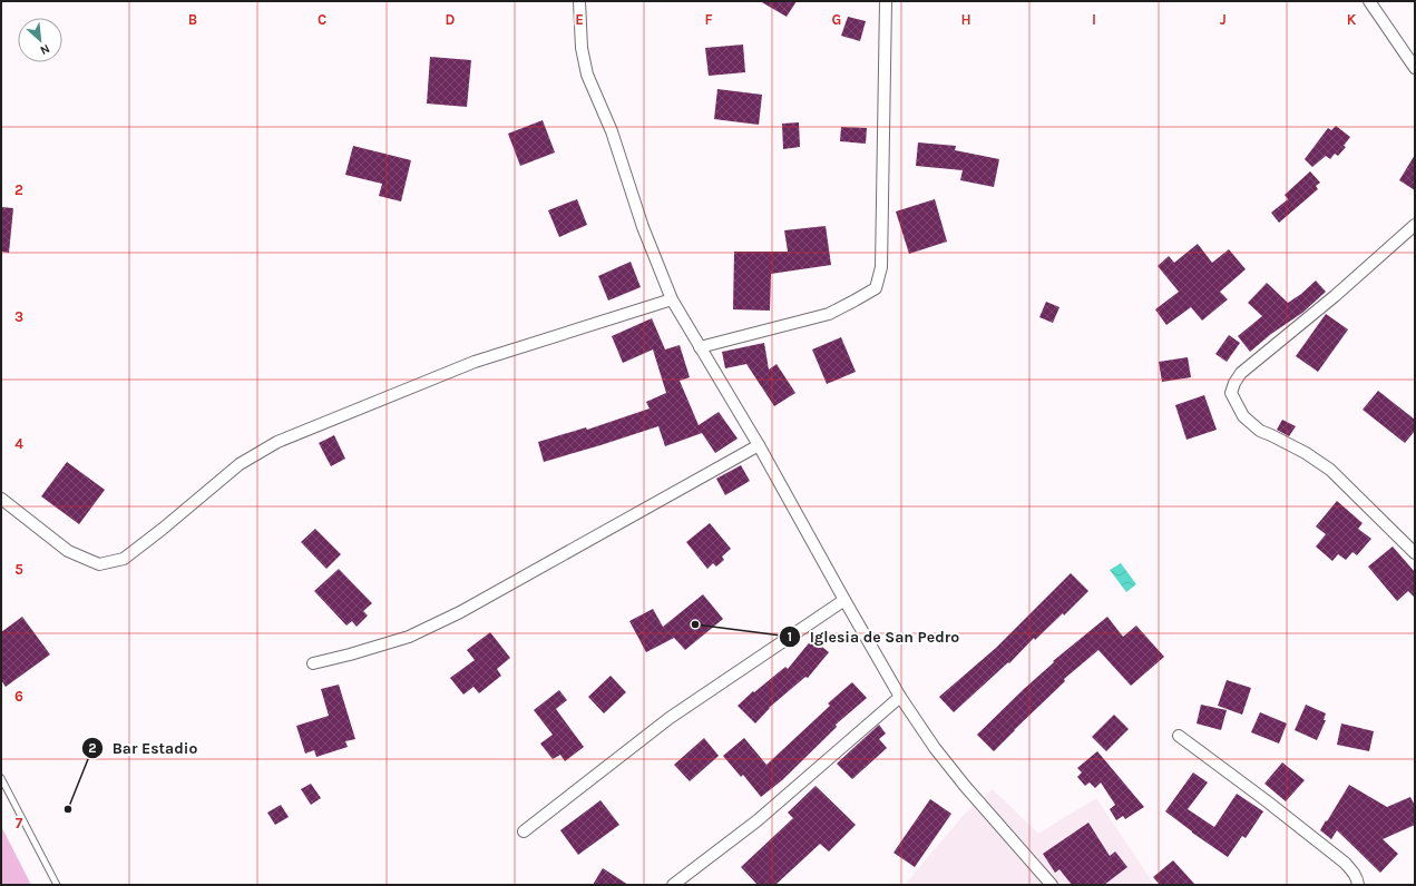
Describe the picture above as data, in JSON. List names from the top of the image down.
{
  "places": ["Iglesia de San Pedro", "Bar Estadio"],
  "north": "bottom right",
  "grid": {
    "columns": [
      "B",
      "C",
      "D",
      "E",
      "F",
      "G",
      "H",
      "I",
      "J",
      "K"
    ],
    "rows": [
      "2",
      "3",
      "4",
      "5",
      "6",
      "7"
    ]
  }
}
